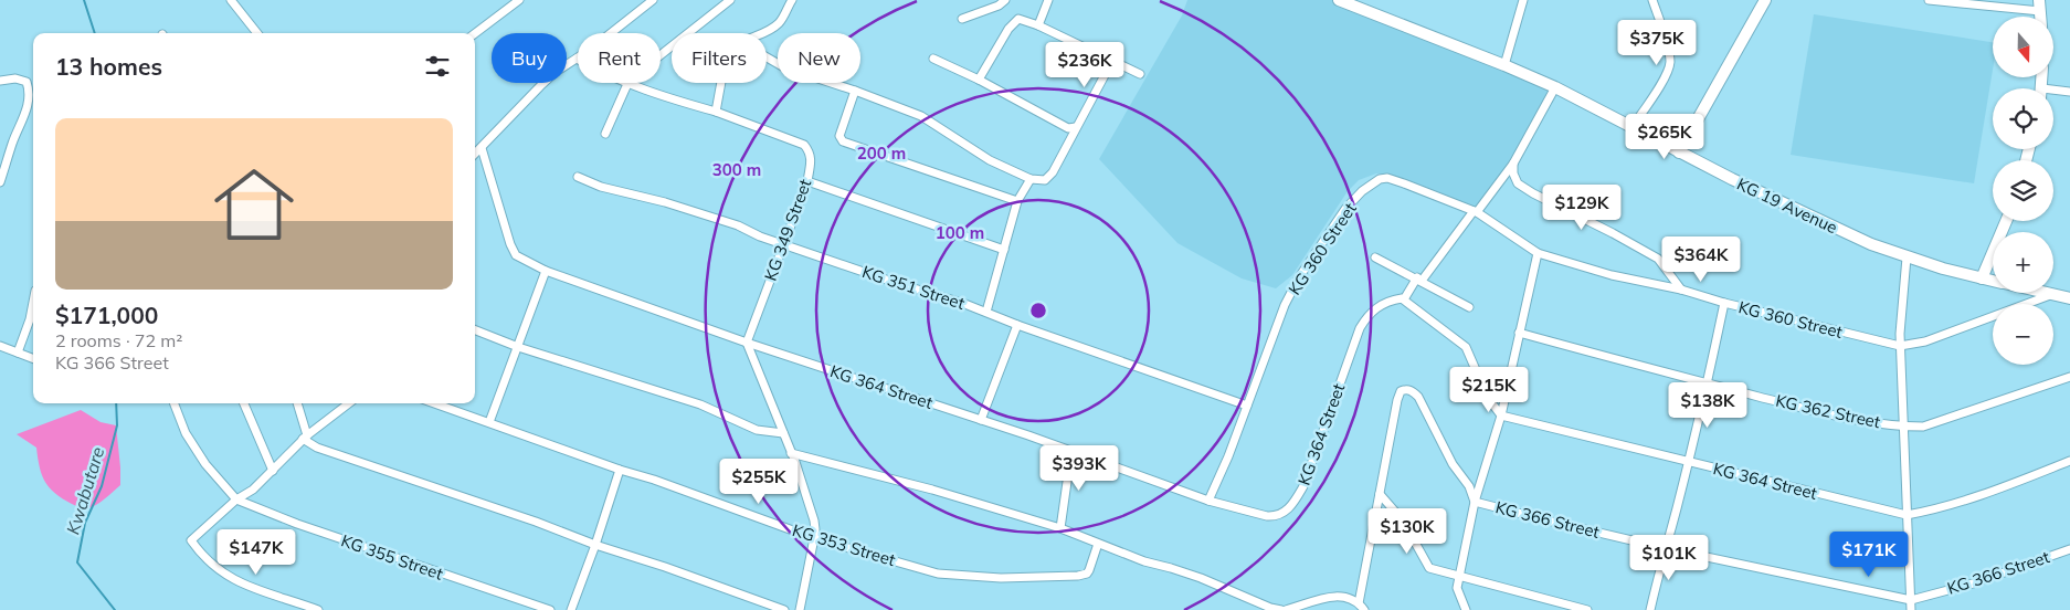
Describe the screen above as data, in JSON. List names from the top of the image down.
{
  "streets": {
    "main road": ["KG 19 Avenue"],
    "street": [
      "KG 349 Street",
      "KG 360 Street",
      "KG 351 Street",
      "KG 364 Street",
      "KG 362 Street",
      "KG 366 Street",
      "KG 353 Street",
      "KG 355 Street"
    ]
  },
  "crossings": [
    ["KG 19 Avenue", "KG 360 Street"],
    ["KG 349 Street", "KG 351 Street"],
    ["KG 349 Street", "KG 364 Street"],
    ["KG 360 Street", "KG 351 Street"],
    ["KG 360 Street", "KG 364 Street"]
  ],
  "water": ["Kwabutare"],
  "north": "bottom",
  "page": {
    "map_buttons": ["+", "−"],
    "price": [
      "$375K",
      "$236K",
      "$265K",
      "$129K",
      "$364K",
      "$215K",
      "$138K",
      "$393K",
      "$255K",
      "$130K",
      "$147K",
      "$171K",
      "$101K"
    ],
    "chip": [
      "Buy",
      "Rent",
      "Filters",
      "New"
    ],
    "heading": "13 homes",
    "list": [
      {
        "name": "$171,000",
        "note": "2 rooms · 72 m² · KG 366 Street"
      }
    ]
  },
  "rings": ["200 m", "300 m", "100 m"]
}
